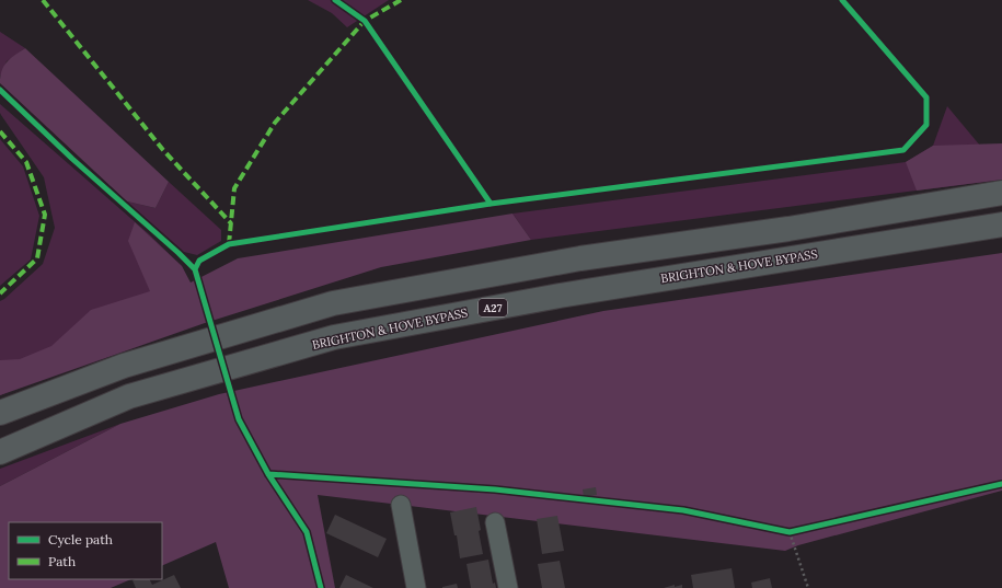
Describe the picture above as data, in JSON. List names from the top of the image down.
{
  "streets": {
    "highway": ["BRIGHTON & HOVE BYPASS", "A27"]
  },
  "legend": ["Cycle path", "Path"]
}
